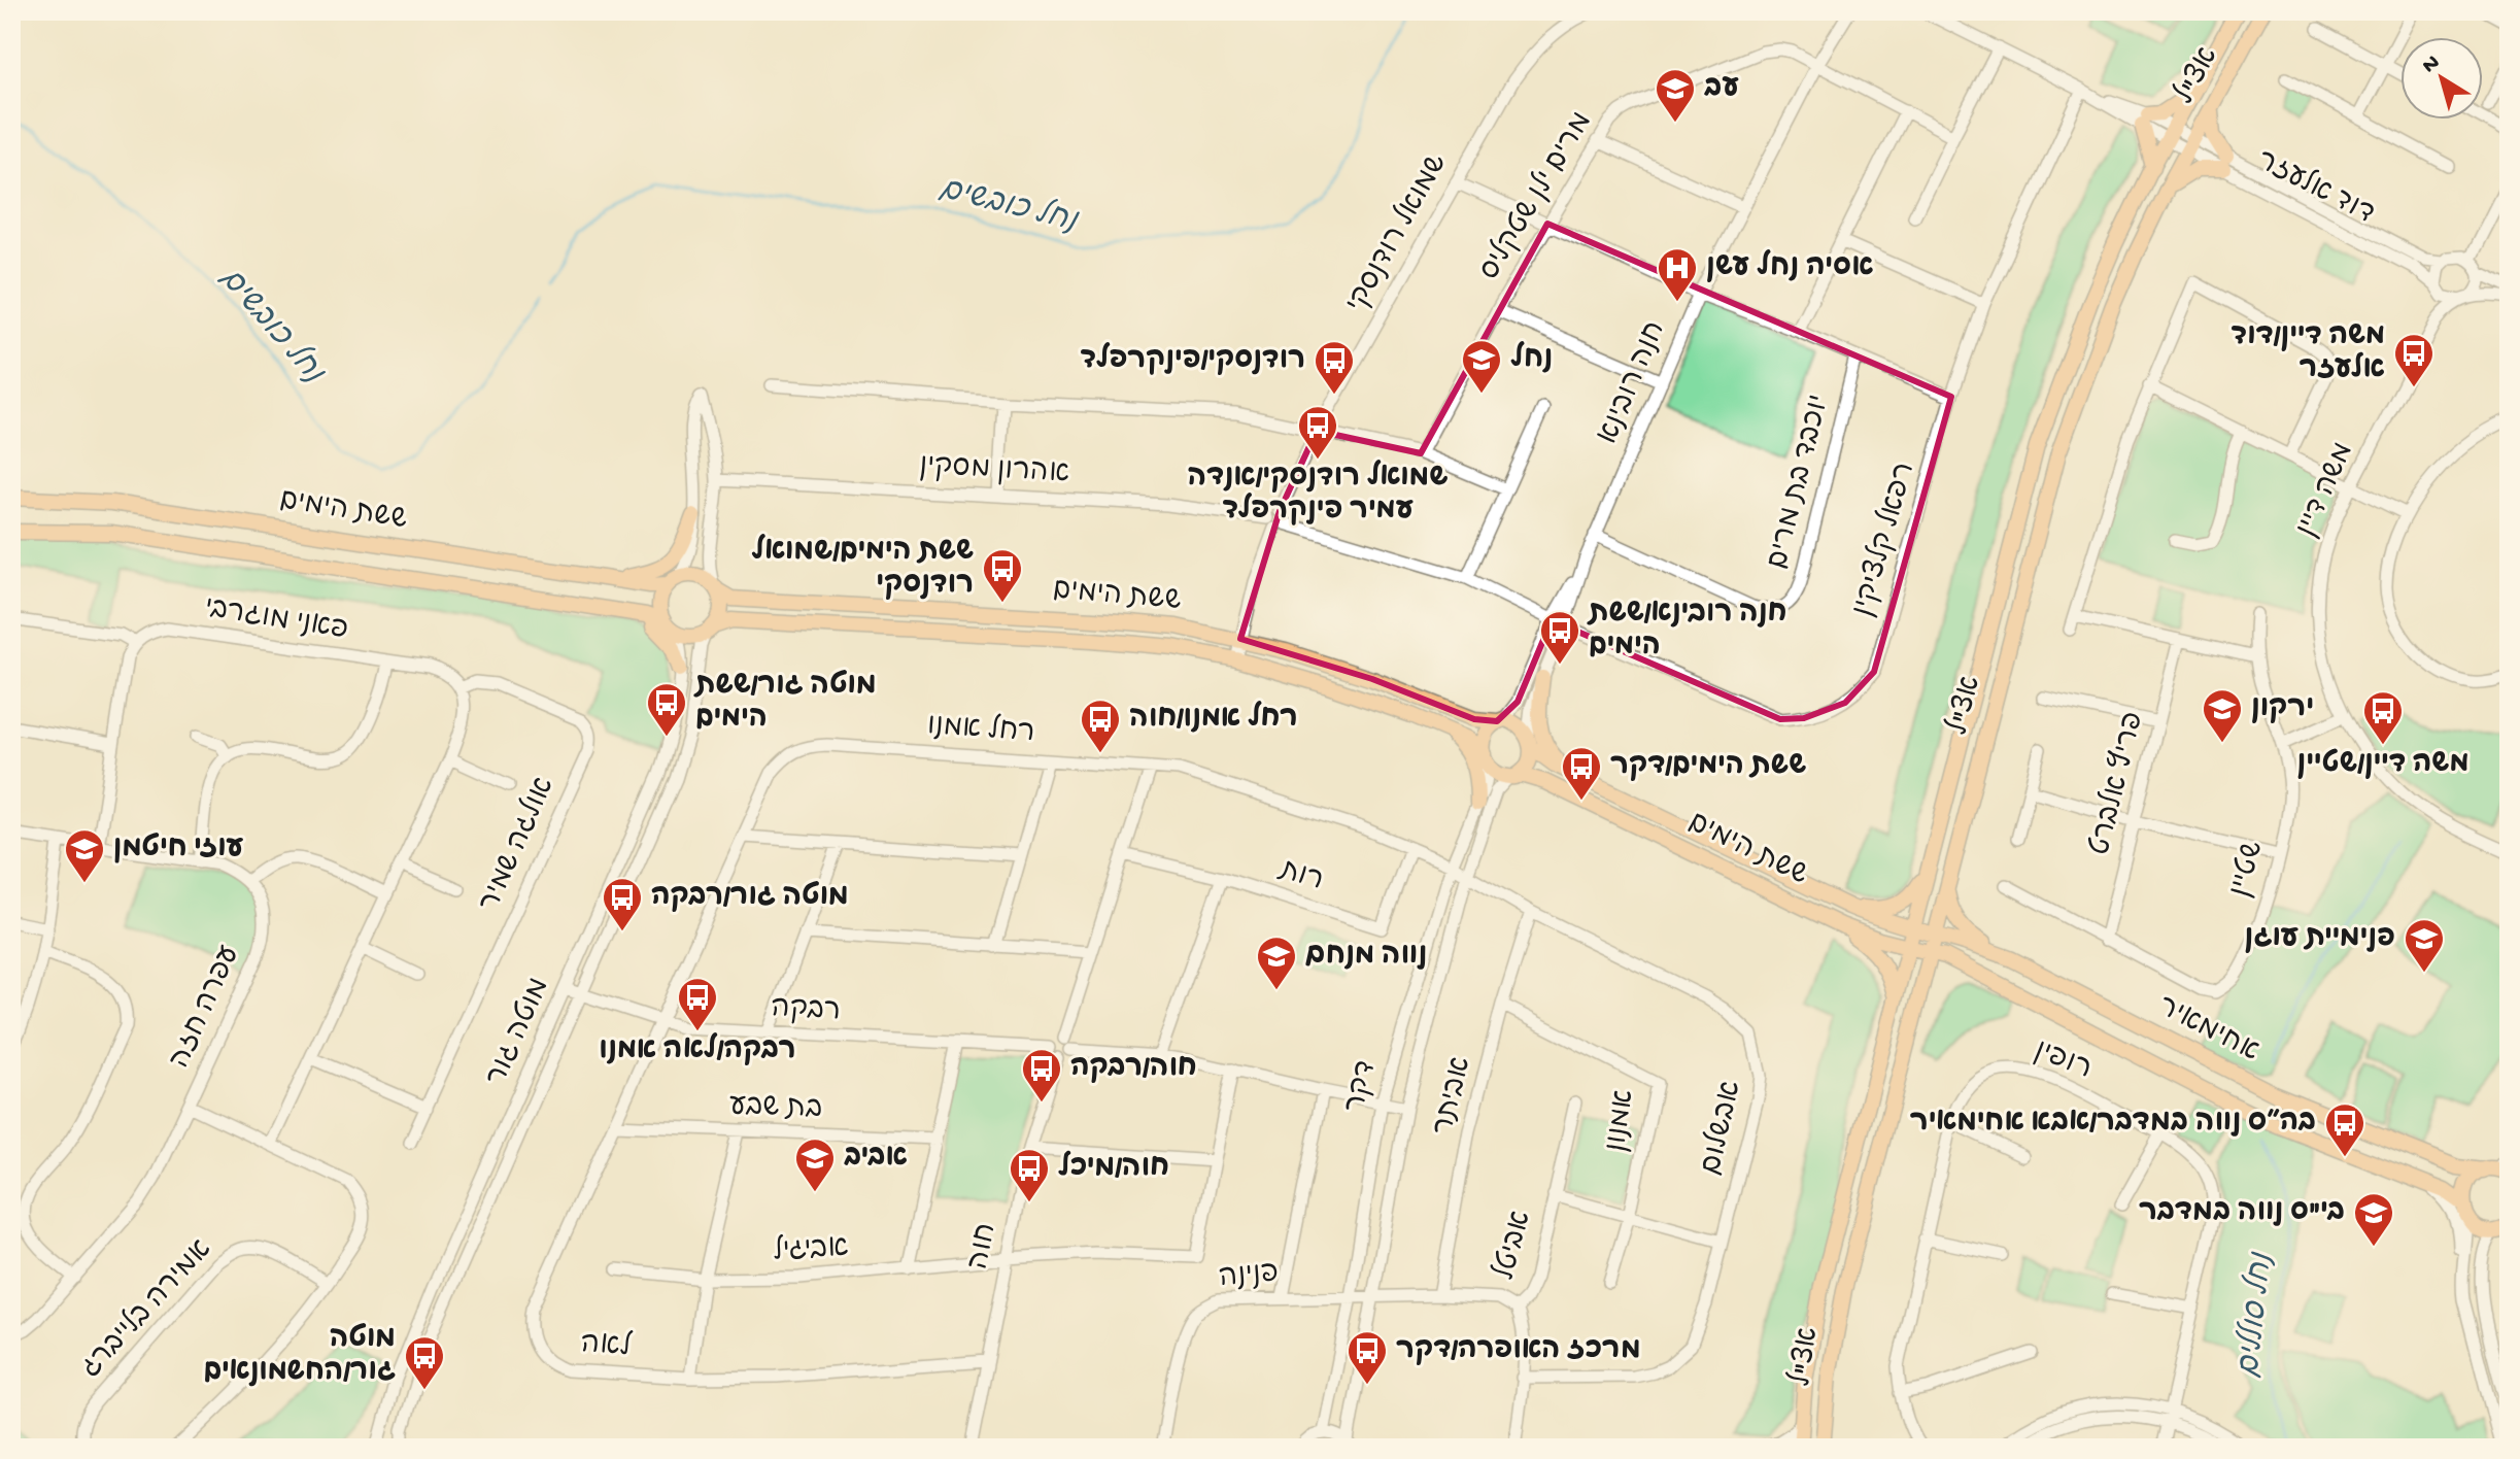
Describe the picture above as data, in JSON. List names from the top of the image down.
{
  "streets": {
    "main road": ["אצ\"ל", "ששת הימים", "אחימאיר"],
    "street": [
      "דוד אלעזר",
      "מרים ילן שטקליס",
      "שמואל רודנסקי",
      "חנה רובינא",
      "אהרון מסקין",
      "יוכבד בת מרים",
      "משה דיין",
      "רפאל קלצ'קין",
      "פאני מוגרבי",
      "רחל אמנו",
      "פריץ אלברט",
      "אולגה שמיר",
      "שטיין",
      "רות",
      "עפרה חזה",
      "רבקה",
      "מוטה גור",
      "רופין",
      "דקר",
      "אביתר",
      "בת שבע",
      "אמנון",
      "אבשלום",
      "אביטל",
      "חוה",
      "אביגיל",
      "פנינה",
      "אמירה בלייברג",
      "לאה"
    ]
  },
  "crossings": [
    ["אצ\"ל", "דוד אלעזר"],
    ["אצ\"ל", "ששת הימים"],
    ["אצ\"ל", "אחימאיר"],
    ["דוד אלעזר", "משה דיין"],
    ["מרים ילן שטקליס", "חנה רובינא"],
    ["שמואל רודנסקי", "אהרון מסקין"],
    ["חנה רובינא", "אהרון מסקין"],
    ["חנה רובינא", "יוכבד בת מרים"],
    ["חנה רובינא", "ששת הימים"],
    ["חנה רובינא", "רפאל קלצ'קין"],
    ["חנה רובינא", "דקר"],
    ["אהרון מסקין", "רפאל קלצ'קין"],
    ["ששת הימים", "אחימאיר"],
    ["ששת הימים", "מוטה גור"],
    ["ששת הימים", "דקר"],
    ["פאני מוגרבי", "אולגה שמיר"],
    ["רחל אמנו", "רות"],
    ["רחל אמנו", "רבקה"],
    ["רחל אמנו", "דקר"],
    ["רחל אמנו", "אבשלום"],
    ["רחל אמנו", "לאה"],
    ["פריץ אלברט", "שטיין"],
    ["רבקה", "מוטה גור"],
    ["רבקה", "חוה"],
    ["רבקה", "לאה"],
    ["דקר", "אבשלום"],
    ["דקר", "פנינה"],
    ["אביתר", "אמנון"],
    ["אביתר", "אבשלום"],
    ["אביתר", "פנינה"],
    ["בת שבע", "לאה"],
    ["אבשלום", "אביטל"],
    ["אביטל", "פנינה"],
    ["חוה", "אביגיל"],
    ["חוה", "לאה"]
  ],
  "water": ["נחל כובשים", "נחל סוללים"],
  "places": {
    "school or university": [
      "עב",
      "נחל",
      "ירקון",
      "עוזי חיטמן",
      "פנימיית עוגן",
      "נווה מנחם",
      "אביב",
      "בי\"ס נווה במדבר"
    ],
    "hospital": ["אסיה נחל עשן"],
    "bus stop": [
      "משה דיין/דוד אלעזר",
      "רודנסקי/פינקרפלד",
      "שמואל רודנסקי/אנדה עמיר פינקרפלד",
      "ששת הימים/שמואל רודנסקי",
      "חנה רובינא/ששת הימים",
      "מוטה גור/ששת הימים",
      "משה דיין/שטיין",
      "רחל אמנו/חוה",
      "ששת הימים/דקר",
      "מוטה גור/רבקה",
      "רבקה/לאה אמנו",
      "חוה/רבקה",
      "בה״ס נווה במדבר/אבא אחימאיר",
      "חוה/מיכל",
      "מרכז האופרה/דקר",
      "מוטה גור/החשמונאים"
    ]
  },
  "north": "top left"
}
